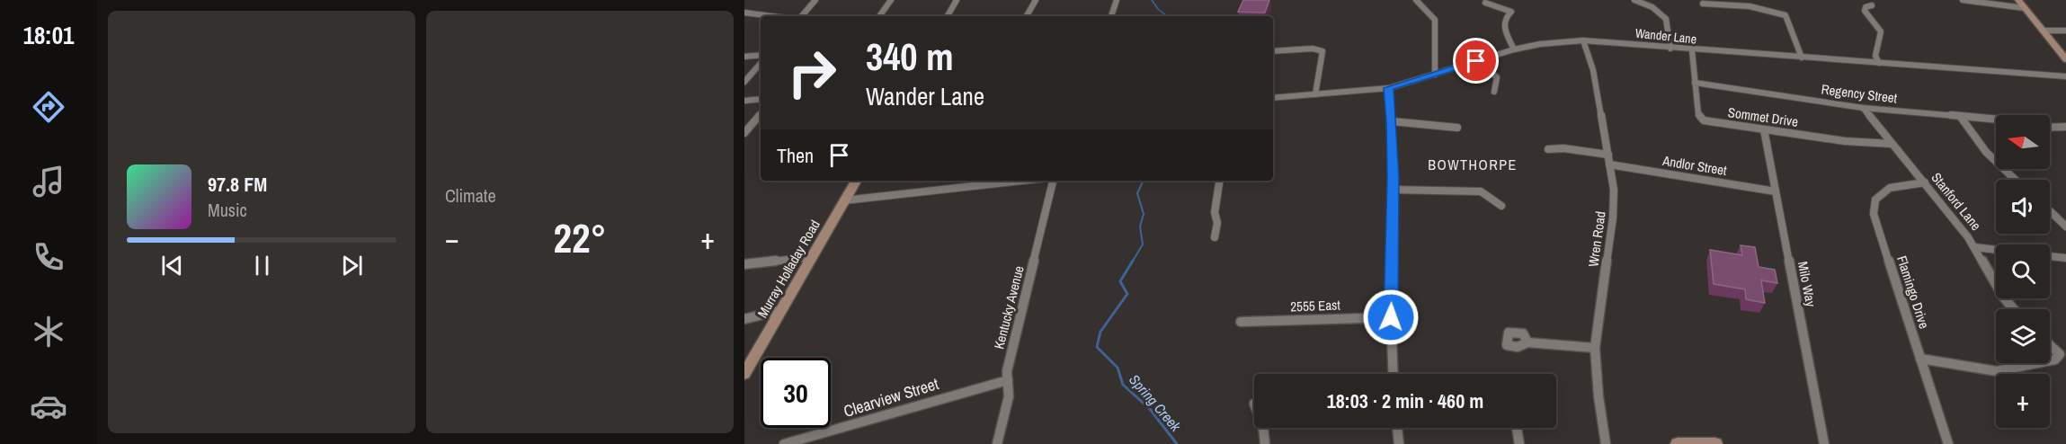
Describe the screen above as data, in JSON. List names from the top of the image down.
{
  "streets": {
    "street": [
      "Wander Lane",
      "Regency Street",
      "Sommet Drive",
      "Andlor Street",
      "Stanford Lane",
      "Wren Road",
      "Murray Holladay Road",
      "Milo Way",
      "Flamingo Drive",
      "2555 East",
      "Kentucky Avenue",
      "Clearview Street"
    ]
  },
  "crossings": [
    ["Wander Lane", "Sommet Drive"],
    ["Wander Lane", "Wren Road"],
    ["Regency Street", "Sommet Drive"],
    ["Regency Street", "Stanford Lane"],
    ["Sommet Drive", "Stanford Lane"],
    ["Sommet Drive", "Milo Way"],
    ["Andlor Street", "Wren Road"],
    ["Andlor Street", "Milo Way"],
    ["Stanford Lane", "Flamingo Drive"],
    ["Kentucky Avenue", "Clearview Street"]
  ],
  "districts": ["BOWTHORPE"],
  "water": ["Spring Creek"],
  "north": "left",
  "page": {
    "tabs": "18:01",
    "tile": "Climate",
    "turn": ["340 m", "Wander Lane"],
    "map_buttons": "+",
    "then": "Then",
    "song": ["97.8 FM", "Music"],
    "heat": ["−", "22°", "+"],
    "limit": "30",
    "trip": "18:03 · 2 min · 460 m"
  }
}
